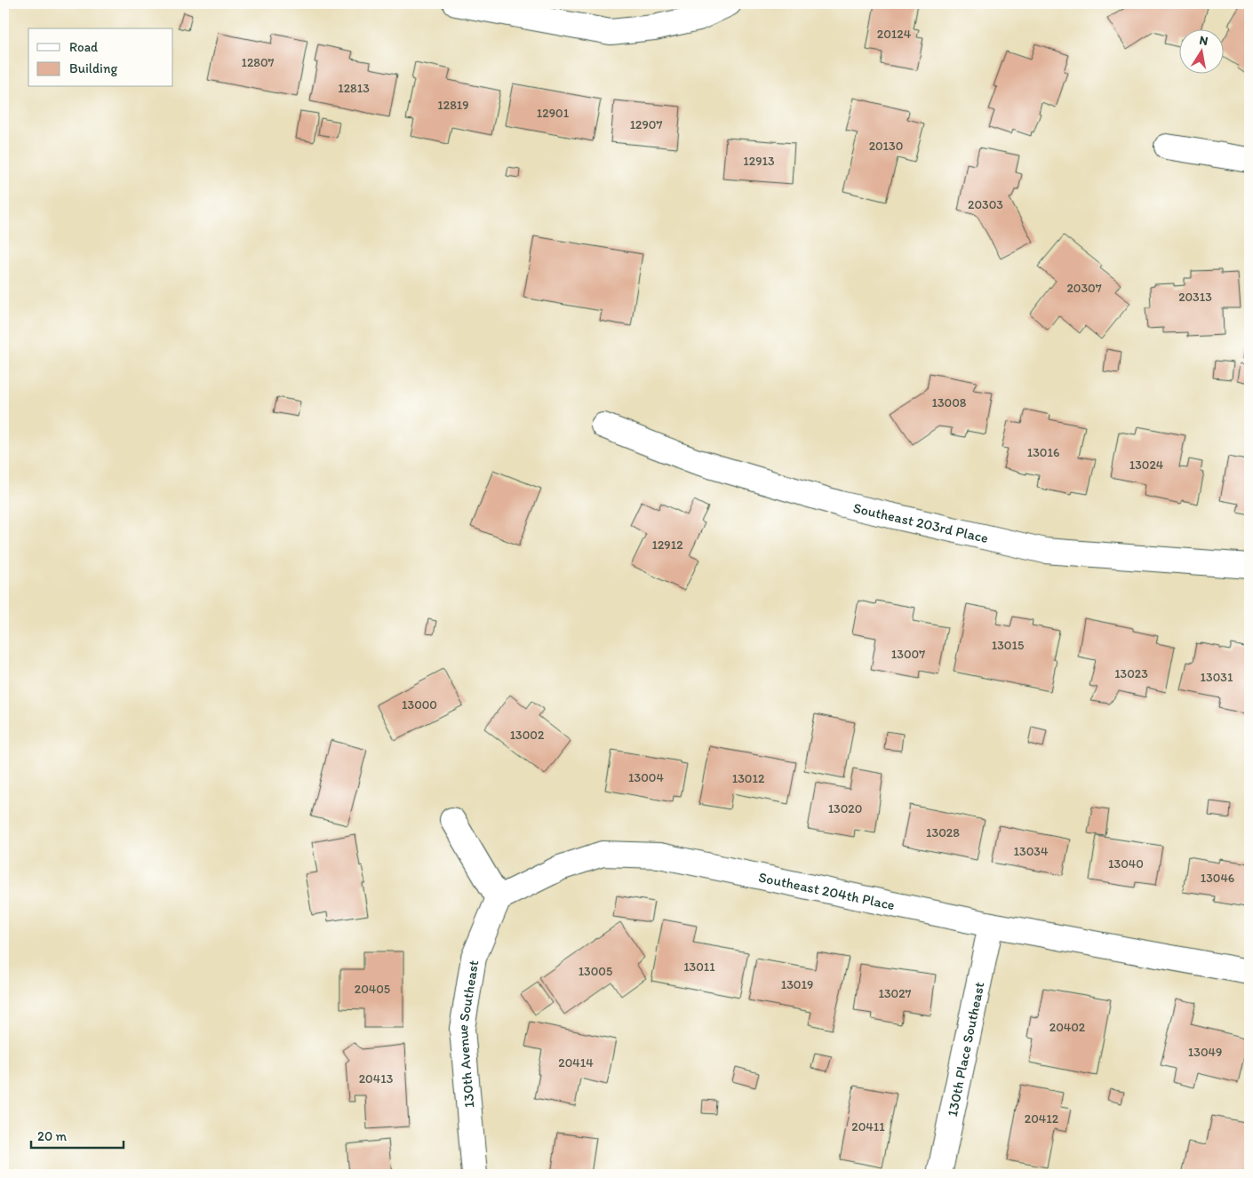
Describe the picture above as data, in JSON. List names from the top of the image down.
{
  "streets": {
    "street": [
      "Southeast 203rd Place",
      "Southeast 204th Place",
      "130th Avenue Southeast",
      "130th Place Southeast"
    ]
  },
  "crossings": [
    ["Southeast 204th Place", "130th Avenue Southeast"],
    ["Southeast 204th Place", "130th Place Southeast"]
  ],
  "house_numbers": [
    "20124",
    "12807",
    "12813",
    "12819",
    "12901",
    "12907",
    "20130",
    "12913",
    "20303",
    "20307",
    "20313",
    "13008",
    "13016",
    "13024",
    "12912",
    "13015",
    "13007",
    "13023",
    "13031",
    "13000",
    "13002",
    "13004",
    "13012",
    "13020",
    "13028",
    "13034",
    "13040",
    "13046",
    "13011",
    "13005",
    "13019",
    "20405",
    "13027",
    "20402",
    "13049",
    "20414",
    "20413",
    "20412",
    "20411"
  ],
  "legend": ["Road", "Building"],
  "scale_bar": "20 m",
  "north": "top"
}
